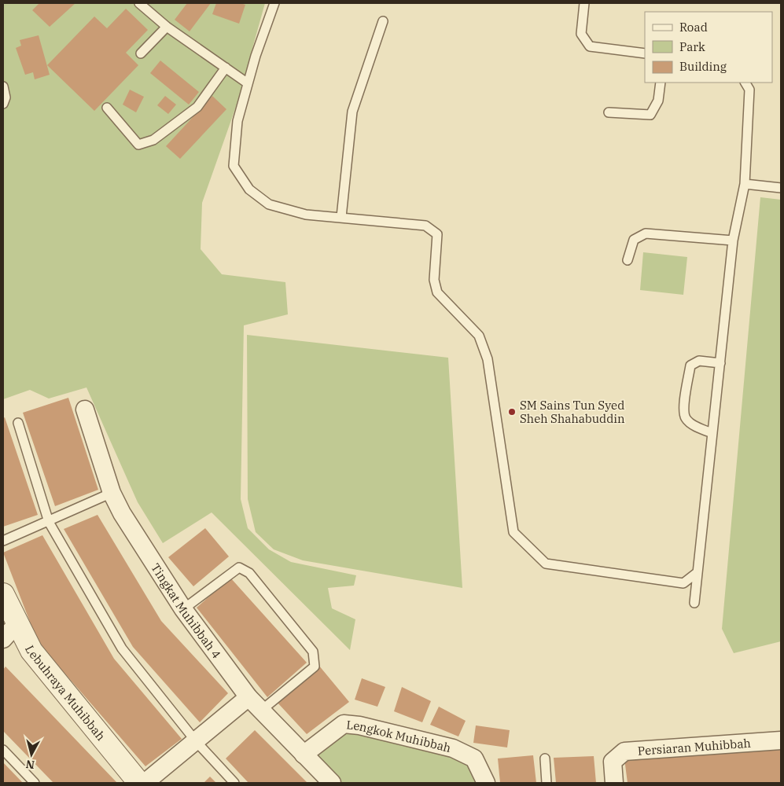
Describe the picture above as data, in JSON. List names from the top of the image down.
{
  "streets": {
    "street": [
      "Tingkat Muhibbah 4",
      "Lebuhraya Muhibbah",
      "Lengkok Muhibbah",
      "Persiaran Muhibbah"
    ]
  },
  "crossings": [
    ["Tingkat Muhibbah 4", "Lengkok Muhibbah"]
  ],
  "places": ["SM Sains Tun Syed Sheh Shahabuddin"],
  "legend": ["Road", "Park", "Building"],
  "north": "bottom"
}
